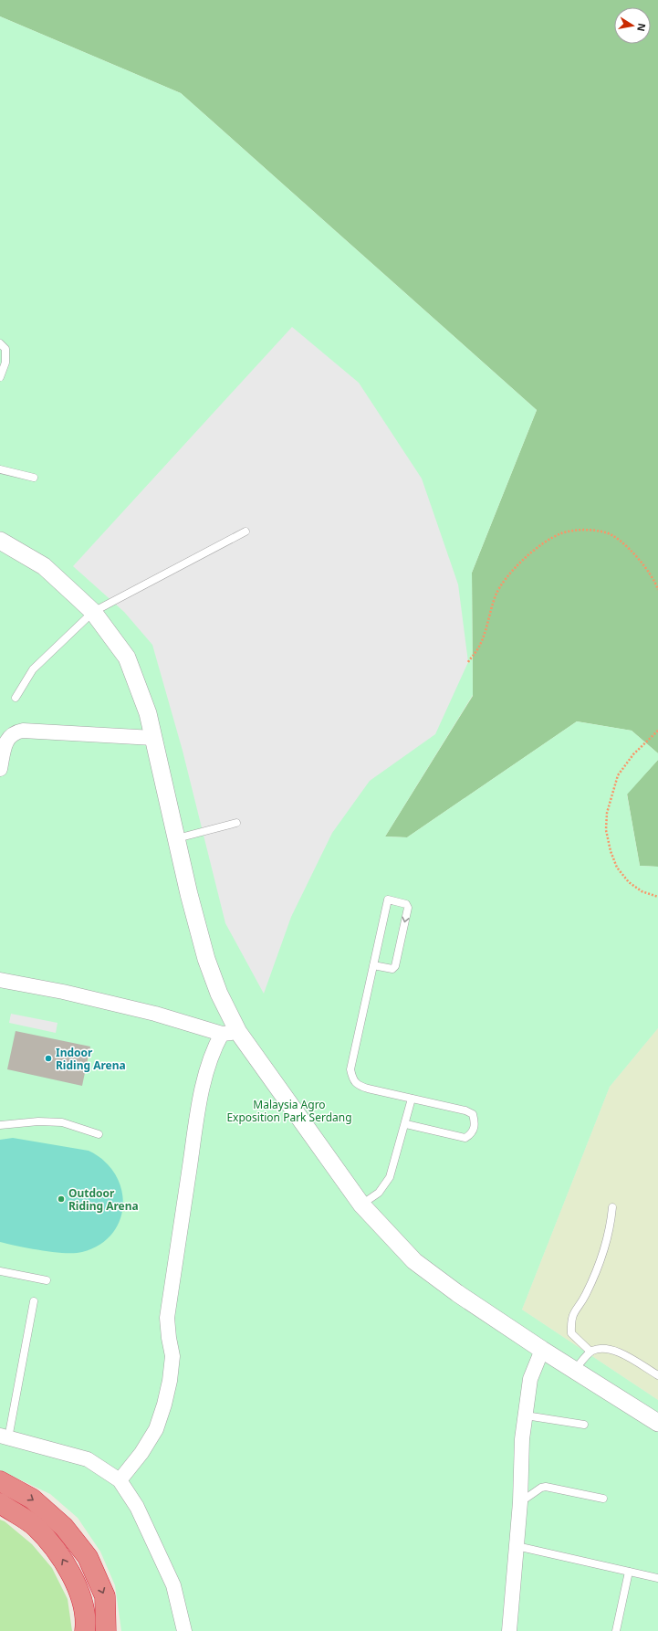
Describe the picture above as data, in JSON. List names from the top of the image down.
{
  "parks": ["Malaysia Agro Exposition Park Serdang"],
  "places": ["Indoor Riding Arena", "Outdoor Riding Arena"],
  "north": "right"
}
